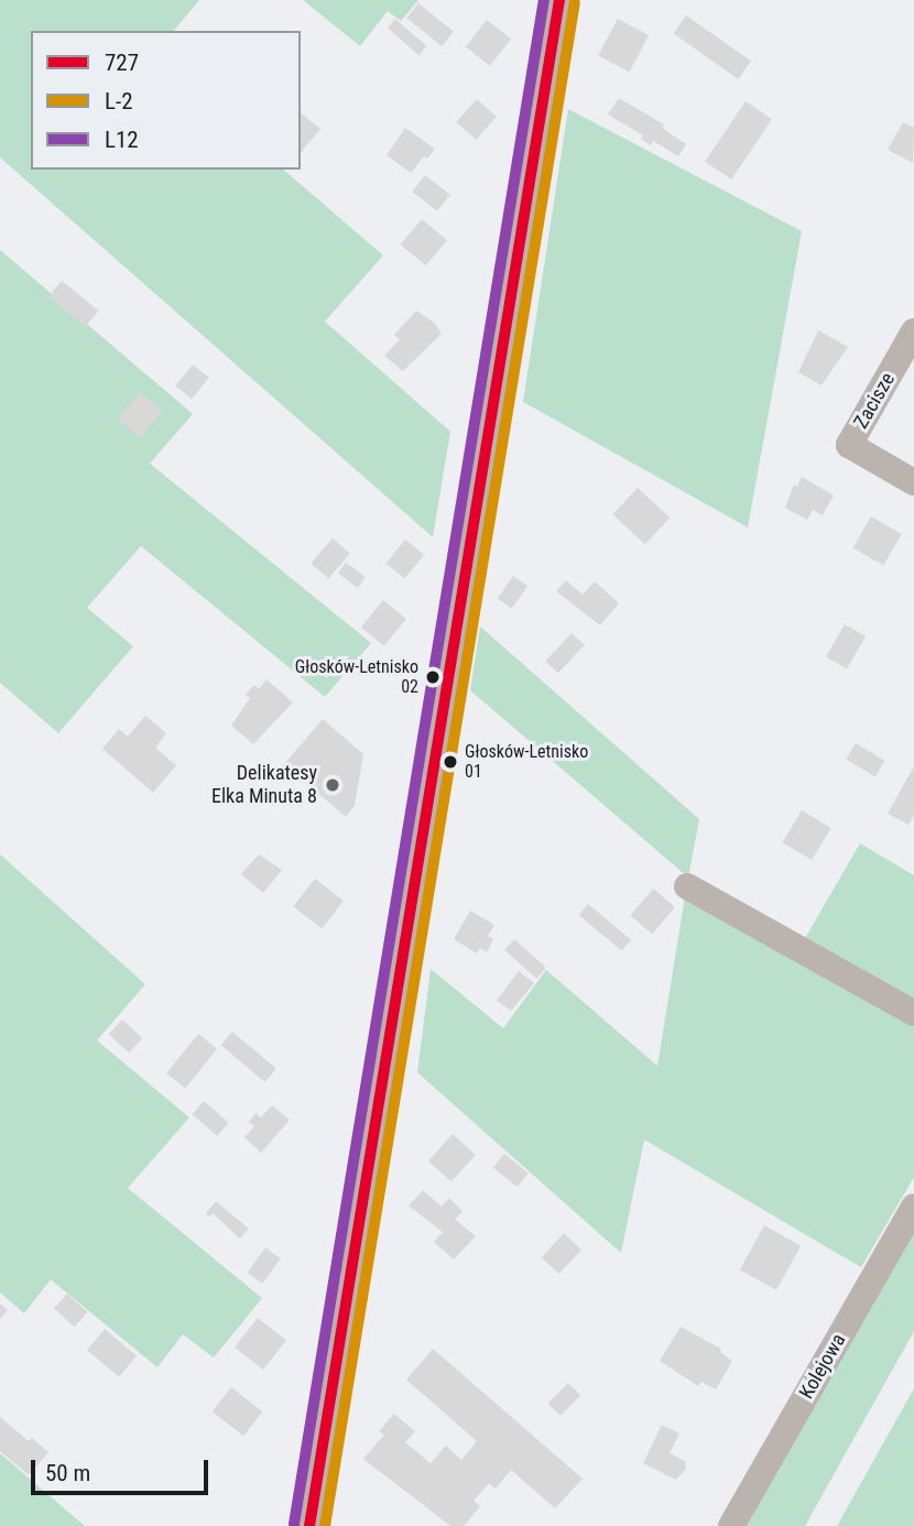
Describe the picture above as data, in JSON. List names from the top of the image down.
{
  "streets": {
    "street": ["Zacisze", "Kolejowa"]
  },
  "places": ["Głosków-Letnisko 02", "Głosków-Letnisko 01", "Delikatesy Elka Minuta 8"],
  "lines": ["transit line 727", "transit line L12", "transit line L-2"],
  "legend": ["727", "L-2", "L12"],
  "scale_bar": "50 m"
}
